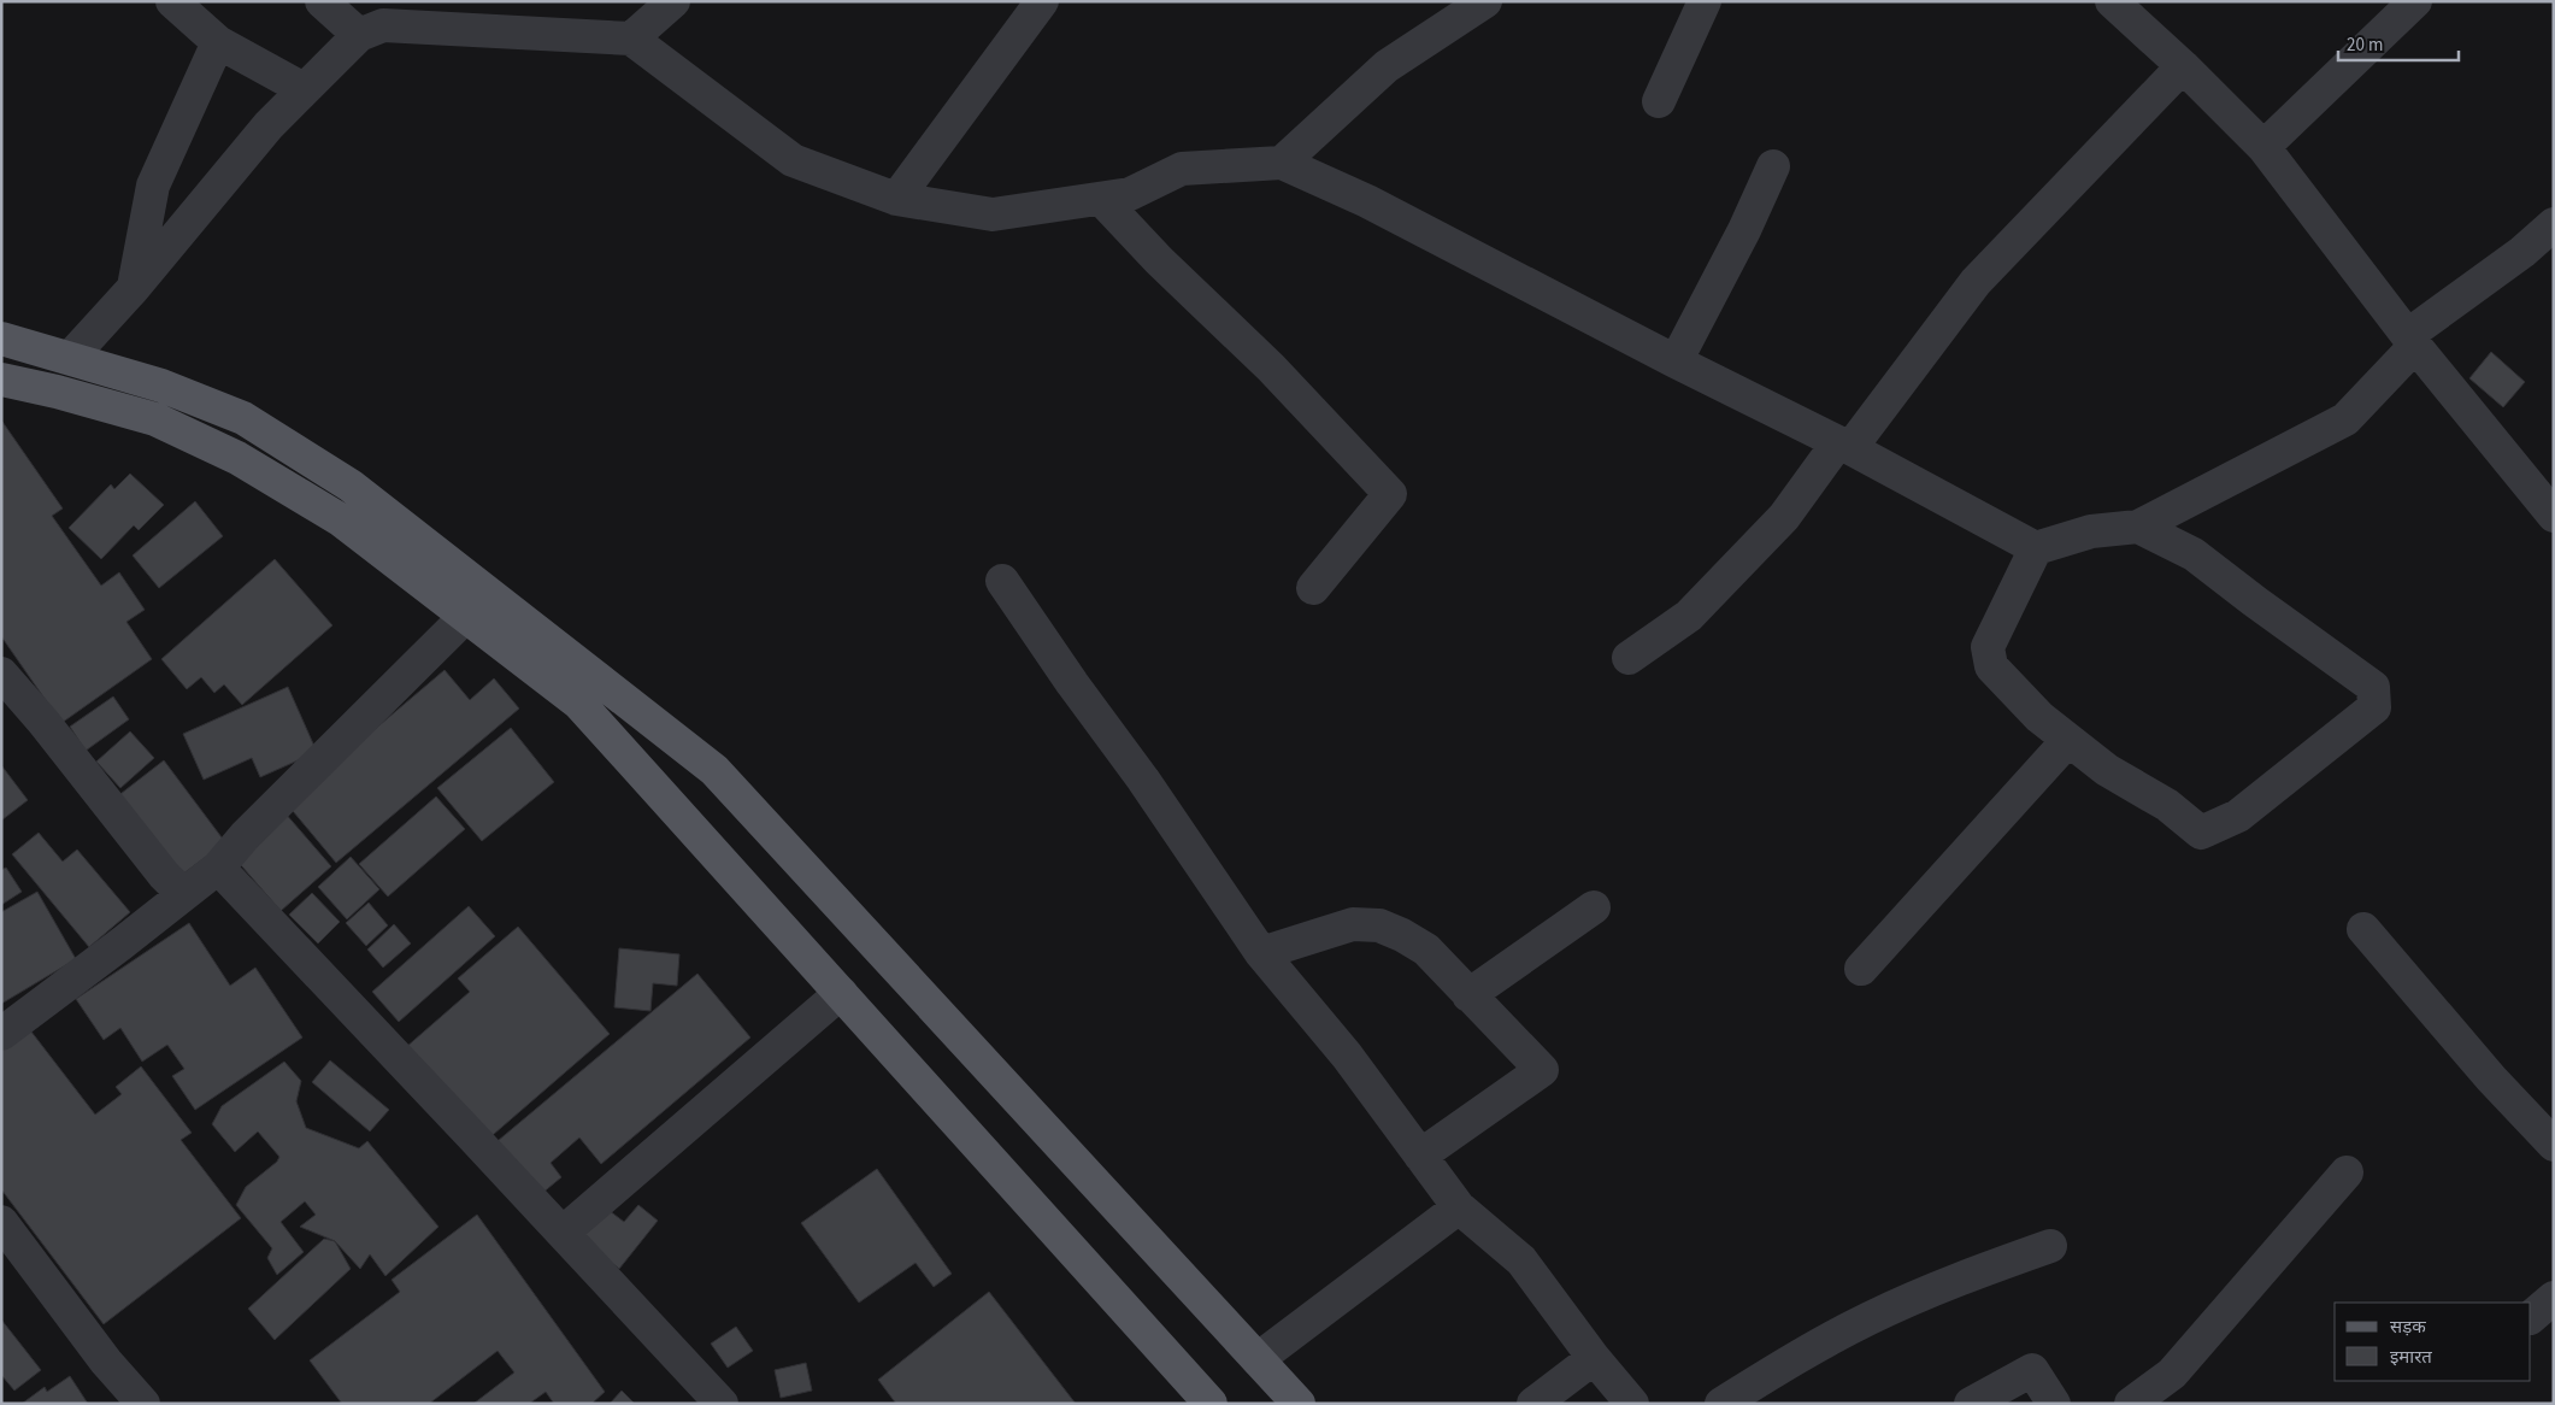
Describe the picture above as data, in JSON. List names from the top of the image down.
{
  "legend": ["सड़क", "इमारत"],
  "scale_bar": "20 m"
}
